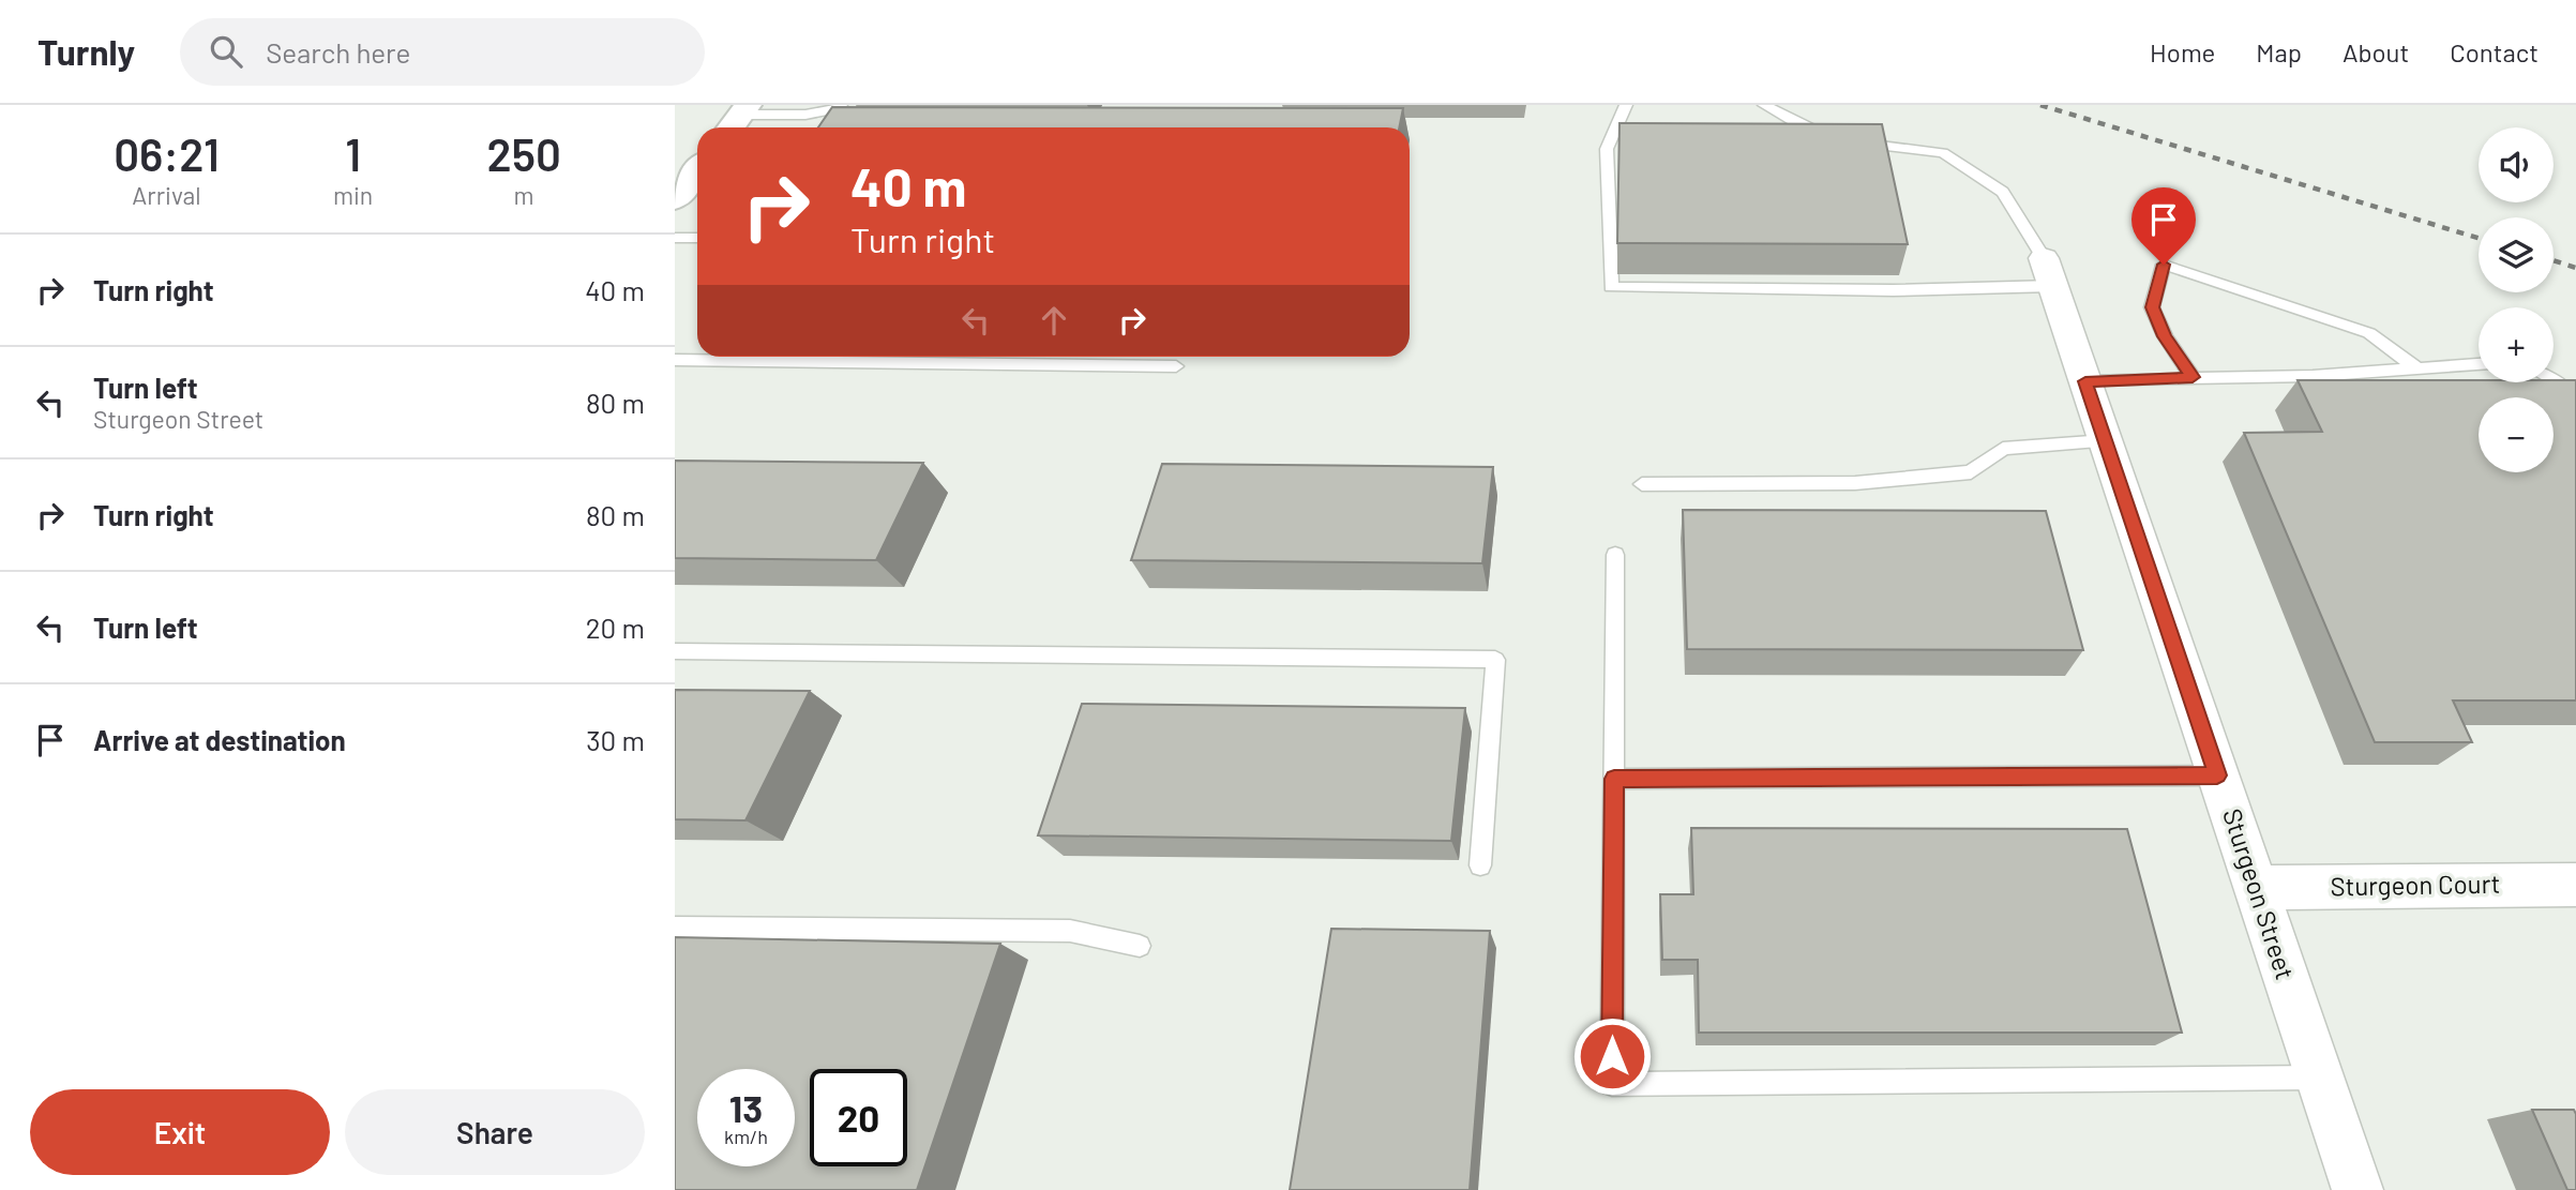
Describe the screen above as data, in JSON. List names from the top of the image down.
{
  "streets": {
    "street": ["Sturgeon Court", "Sturgeon Street"]
  },
  "crossings": [
    ["Sturgeon Court", "Sturgeon Street"]
  ],
  "page": {
    "header": "Turnly",
    "search": "Search here",
    "nav": [
      "Home",
      "Map",
      "About",
      "Contact"
    ],
    "eta": [
      "06:21",
      "Arrival",
      "1",
      "min",
      "250",
      "m"
    ],
    "map_buttons": ["+", "−"],
    "turn": ["40 m", "Turn right"],
    "list": [
      {
        "name": "Turn right",
        "value": "40 m"
      },
      {
        "name": "Turn left",
        "note": "Sturgeon Street",
        "value": "80 m"
      },
      {
        "name": "Turn right",
        "value": "80 m"
      },
      {
        "name": "Turn left",
        "value": "20 m"
      },
      {
        "name": "Arrive at destination",
        "value": "30 m"
      }
    ],
    "speed": "13 km/h",
    "limit": "20",
    "buttons": ["Exit", "Share"]
  }
}
